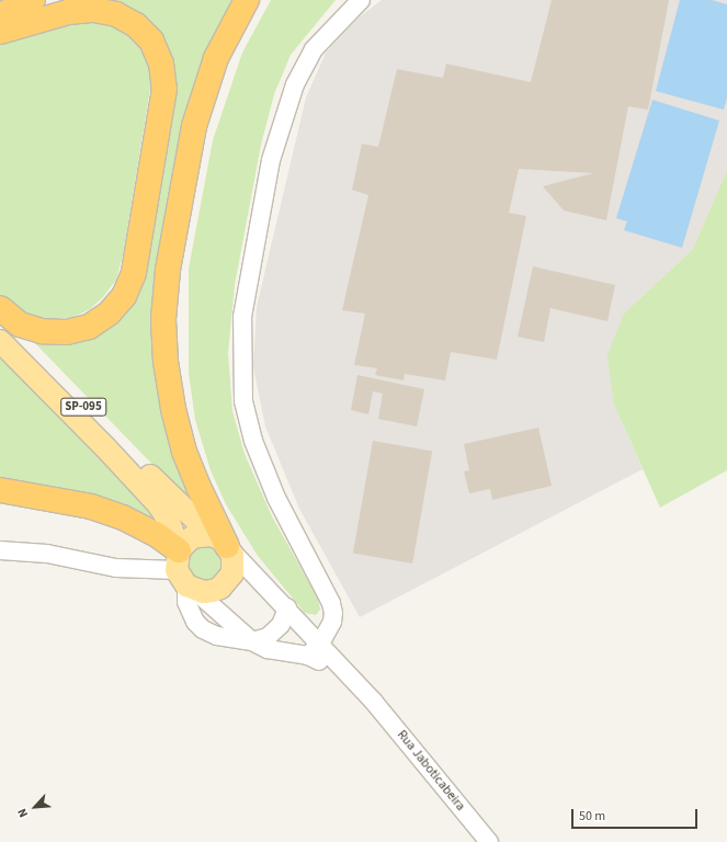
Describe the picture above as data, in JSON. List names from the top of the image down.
{
  "streets": {
    "main road": ["SP-095"],
    "street": ["Rua Jaboticabeira"]
  },
  "crossings": [
    ["SP-095", "Rua Jaboticabeira"]
  ],
  "scale_bar": "50 m",
  "north": "bottom left"
}
